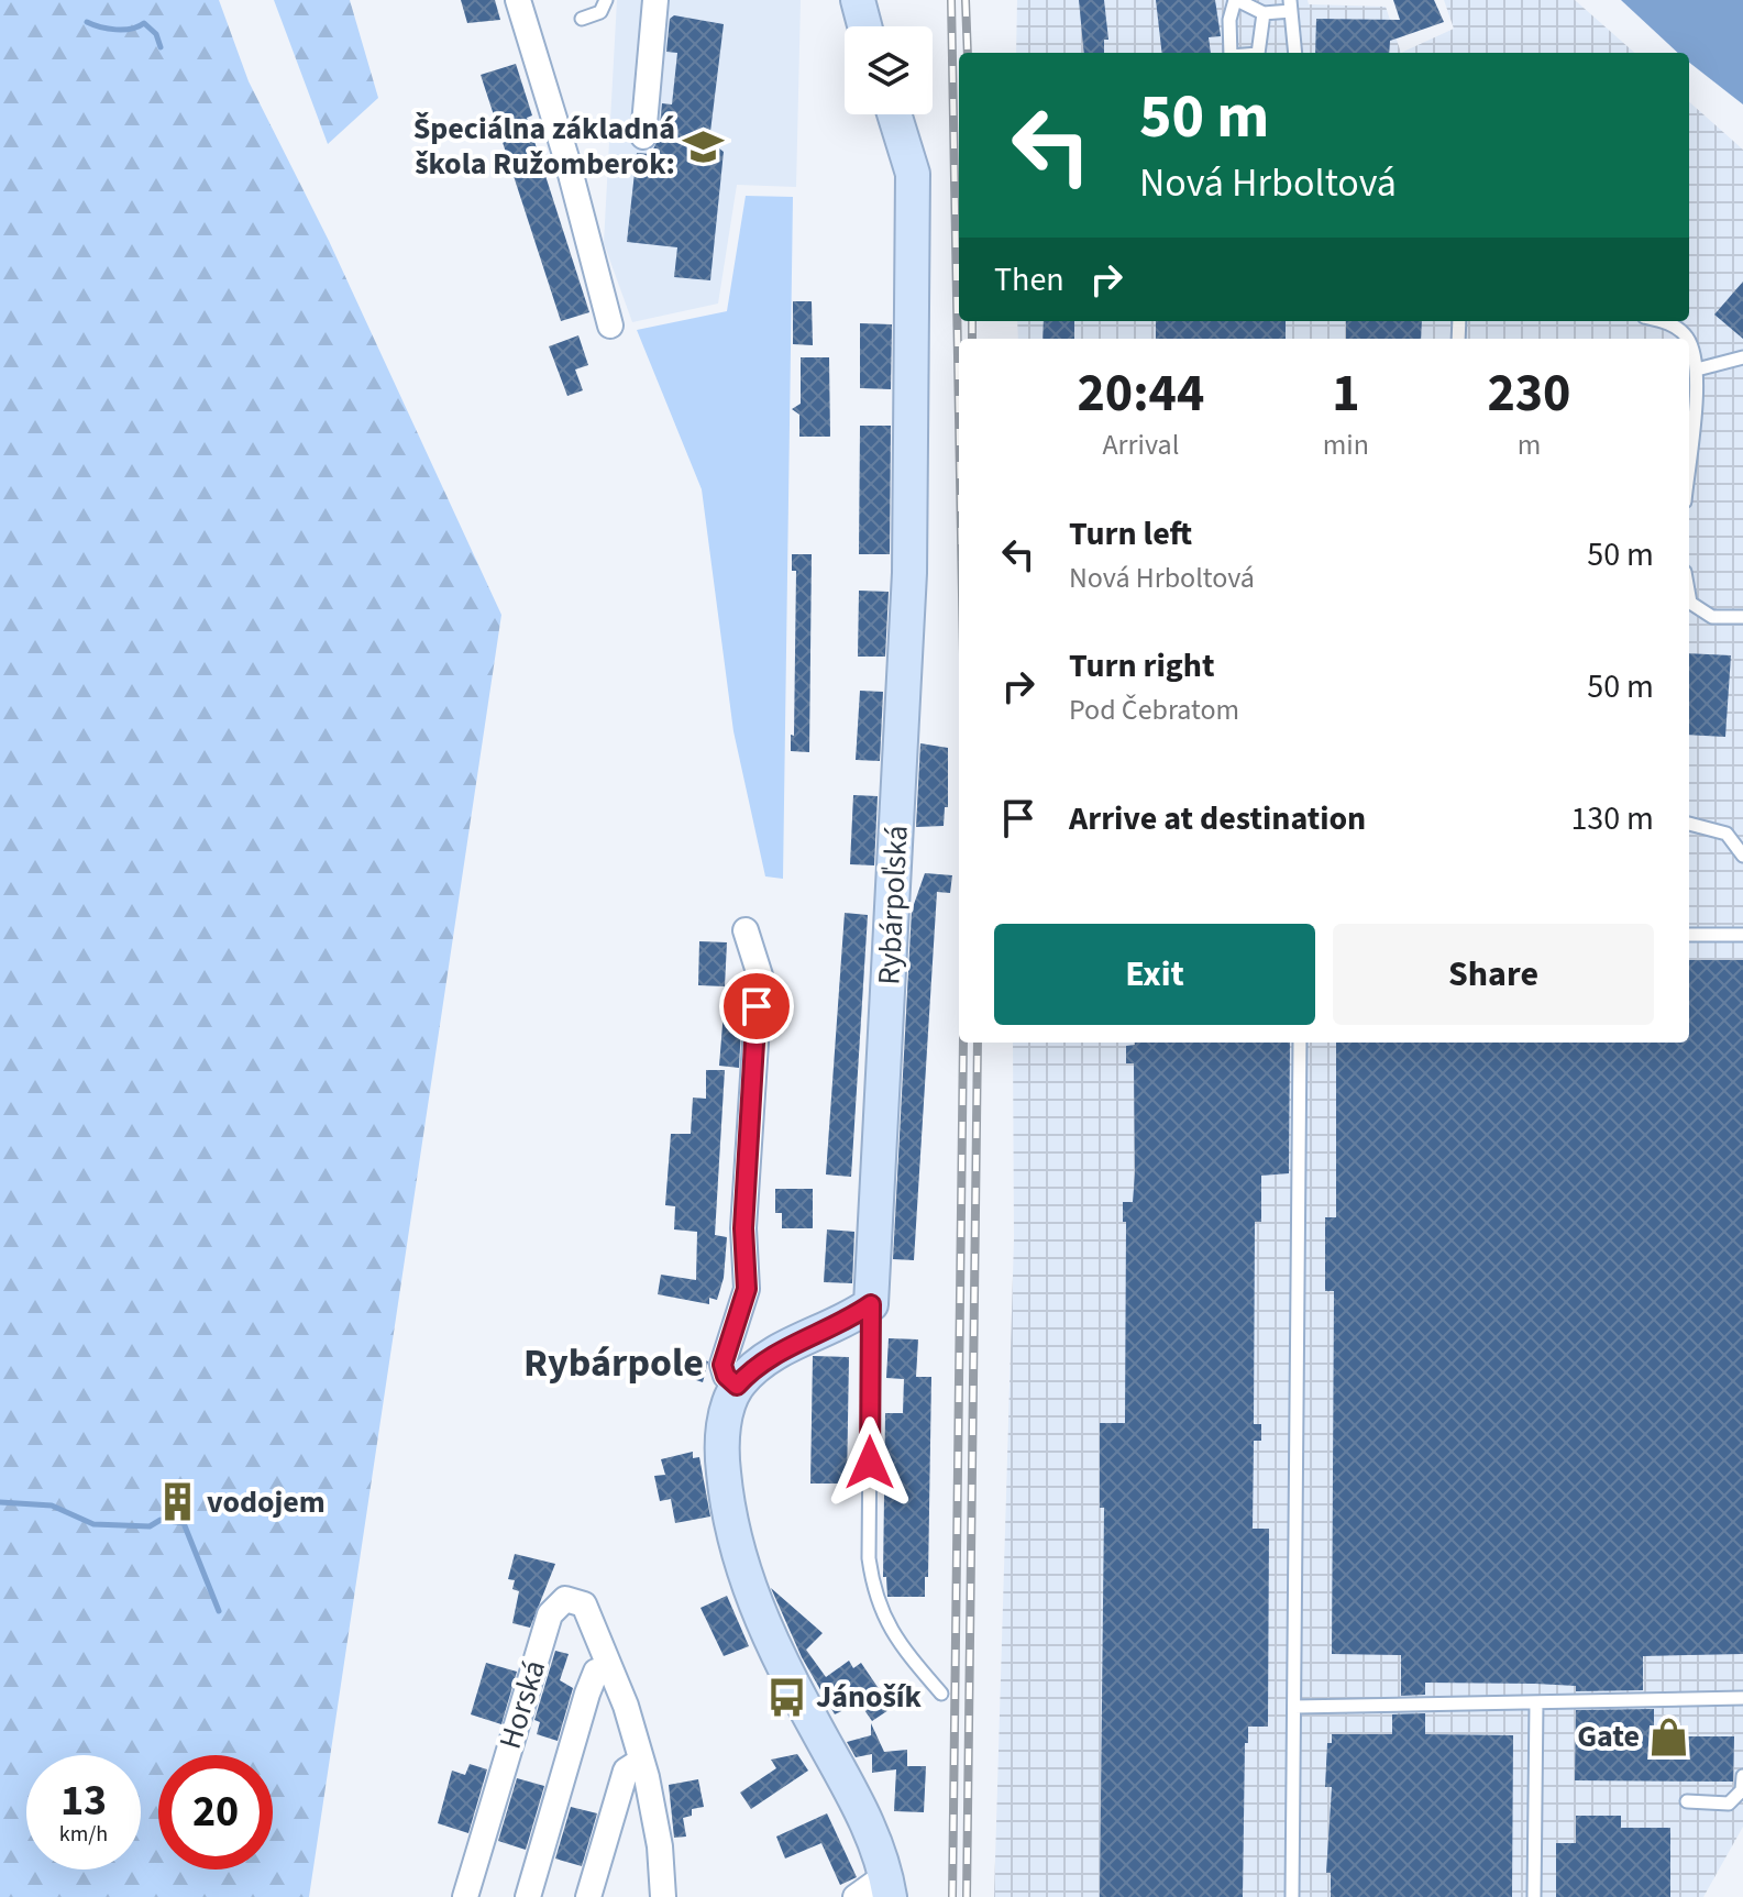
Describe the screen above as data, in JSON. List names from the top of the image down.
{
  "streets": {
    "street": ["Rybárpoľská", "Horská"]
  },
  "districts": ["Rybárpole"],
  "places": {
    "school or university": ["Špeciálna základná škola Ružomberok:"],
    "building": ["vodojem"],
    "bus stop": ["Jánošík"],
    "shop": ["Gate"]
  },
  "page": {
    "turn": ["50 m", "Nová Hrboltová"],
    "then": "Then",
    "eta": [
      "20:44",
      "Arrival",
      "1",
      "min",
      "230",
      "m"
    ],
    "list": [
      {
        "name": "Turn left",
        "note": "Nová Hrboltová",
        "value": "50 m"
      },
      {
        "name": "Turn right",
        "note": "Pod Čebratom",
        "value": "50 m"
      },
      {
        "name": "Arrive at destination",
        "value": "130 m"
      }
    ],
    "buttons": ["Exit", "Share"],
    "speed": "13 km/h",
    "limit": "20"
  }
}
